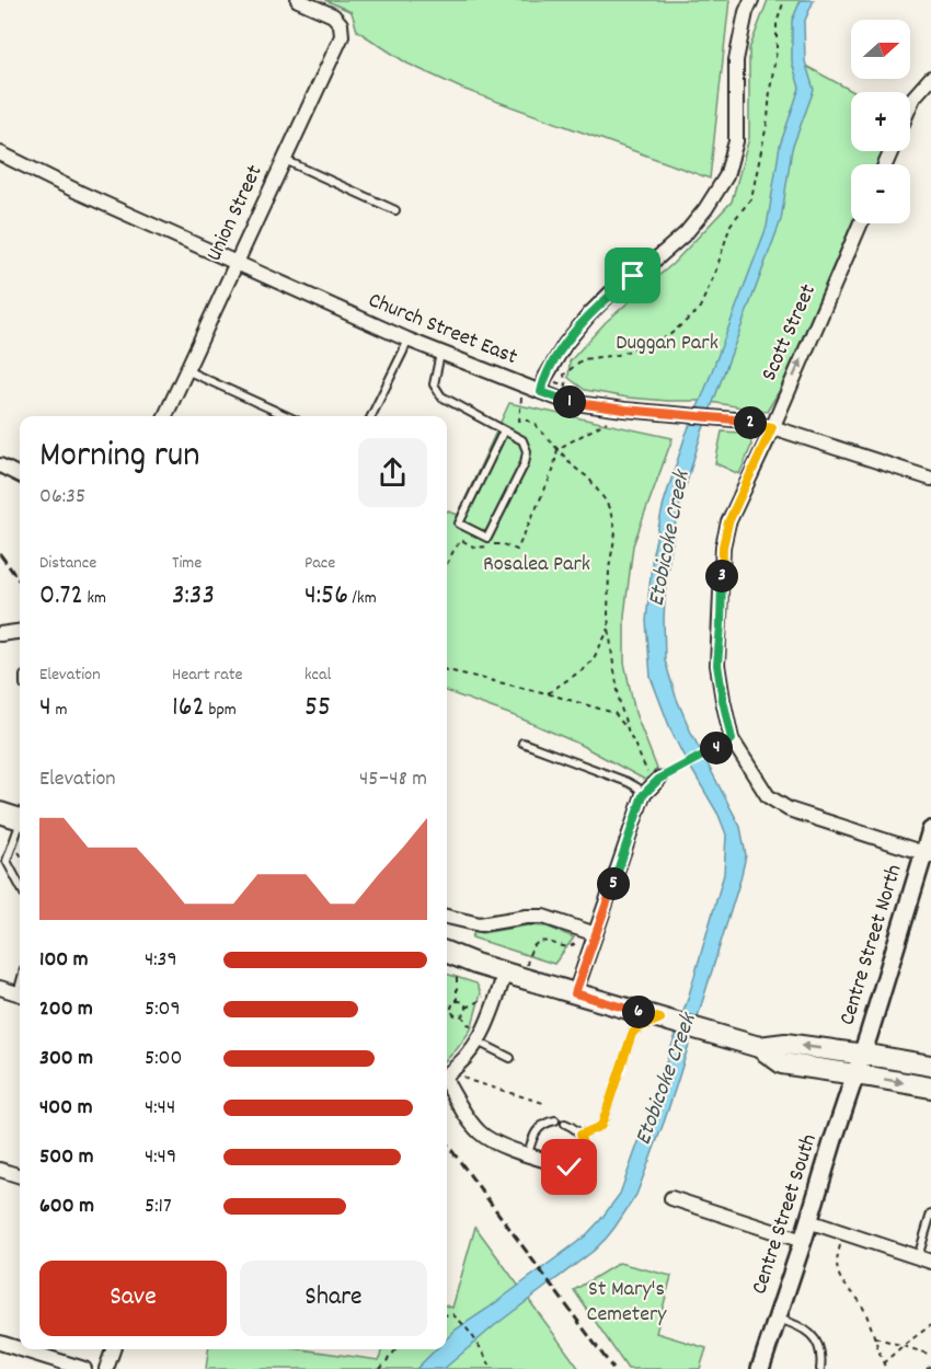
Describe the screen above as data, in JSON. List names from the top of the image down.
{
  "streets": {
    "street": [
      "Union Street",
      "Church Street East",
      "Scott Street",
      "Centre Street North",
      "Centre Street South"
    ]
  },
  "crossings": [
    ["Union Street", "Church Street East"],
    ["Church Street East", "Scott Street"],
    ["Scott Street", "Centre Street North"],
    ["Centre Street North", "Centre Street South"]
  ],
  "water": ["Etobicoke Creek"],
  "parks": ["Duggan Park", "Rosalea Park", "St Mary's Cemetery"],
  "north": "right",
  "page": {
    "map_buttons": ["+", "−"],
    "pins": [
      "1",
      "2",
      "3",
      "4",
      "5",
      "6"
    ],
    "heading": ["Morning run", "06:35"],
    "stats": [
      ["Distance", "0.72 km"],
      ["Time", "3:33"],
      ["Pace", "4:56 /km"],
      ["Elevation", "4 m"],
      ["Heart rate", "162 bpm"],
      ["kcal", "55"]
    ],
    "chart": ["Elevation", "45–48 m"],
    "list": [
      {
        "name": "100 m",
        "note": "4:39"
      },
      {
        "name": "200 m",
        "note": "5:09"
      },
      {
        "name": "300 m",
        "note": "5:00"
      },
      {
        "name": "400 m",
        "note": "4:44"
      },
      {
        "name": "500 m",
        "note": "4:49"
      },
      {
        "name": "600 m",
        "note": "5:17"
      }
    ],
    "buttons": ["Save", "Share"]
  }
}
